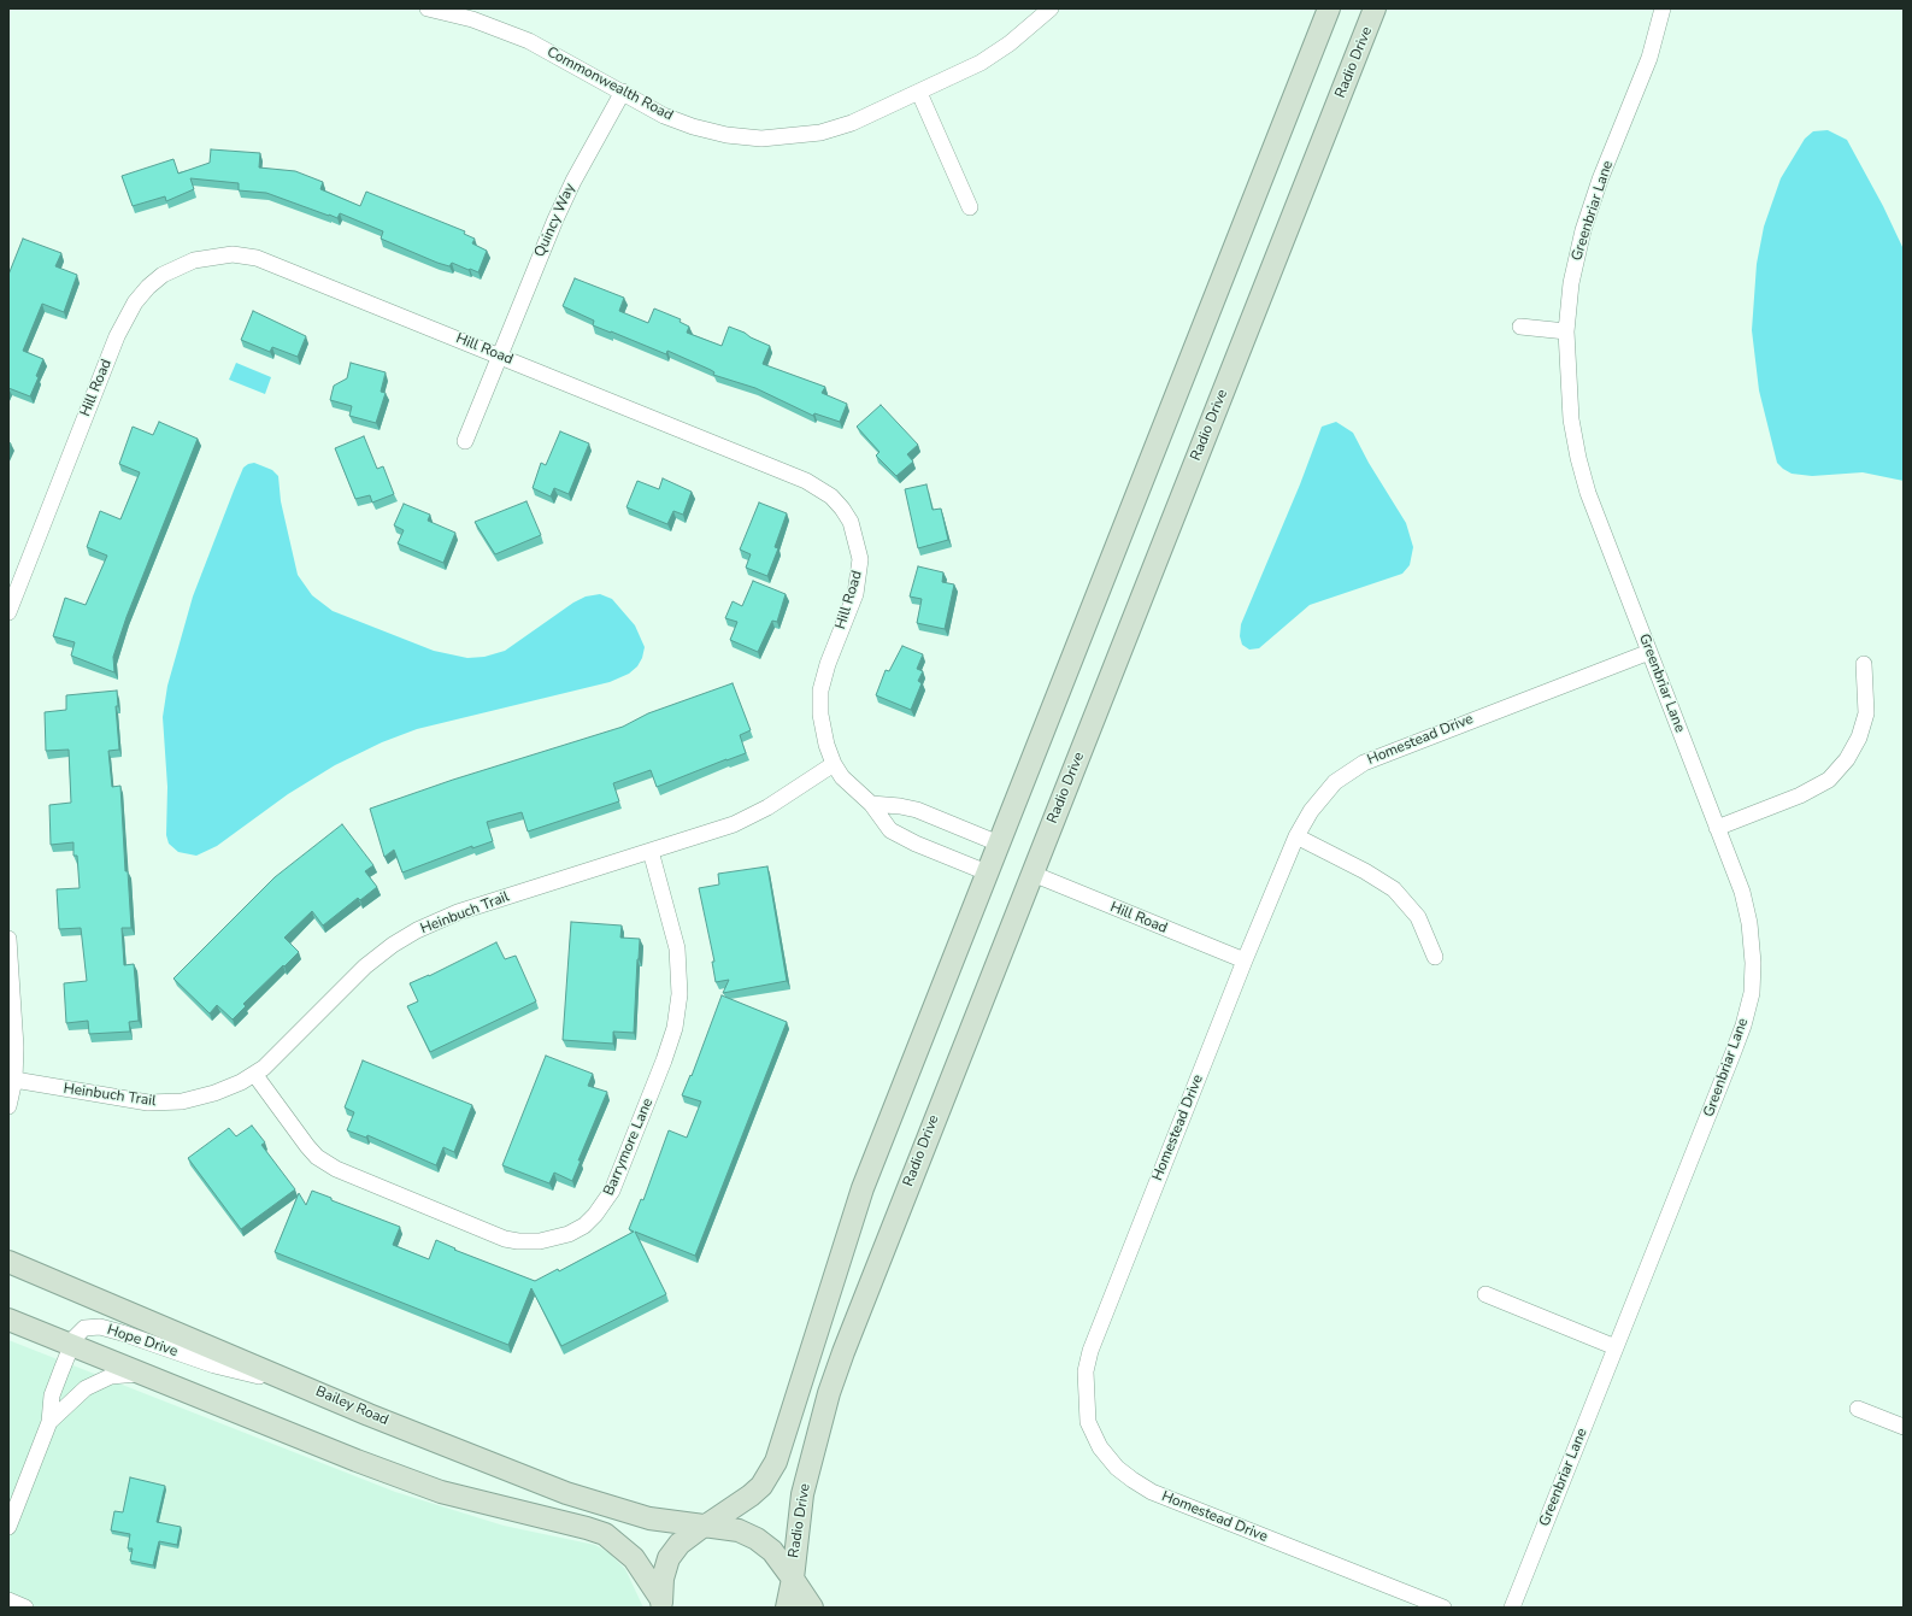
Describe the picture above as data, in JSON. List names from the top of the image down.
{
  "streets": {
    "main road": ["Radio Drive", "Bailey Road"],
    "street": [
      "Commonwealth Road",
      "Greenbriar Lane",
      "Quincy Way",
      "Hill Road",
      "Homestead Drive",
      "Heinbuch Trail",
      "Barrymore Lane",
      "Hope Drive"
    ]
  },
  "crossings": [
    ["Radio Drive", "Hill Road"],
    ["Radio Drive", "Bailey Road"],
    ["Commonwealth Road", "Quincy Way"],
    ["Greenbriar Lane", "Homestead Drive"],
    ["Quincy Way", "Hill Road"],
    ["Hill Road", "Homestead Drive"],
    ["Hill Road", "Heinbuch Trail"],
    ["Heinbuch Trail", "Barrymore Lane"],
    ["Hope Drive", "Bailey Road"]
  ]
}
